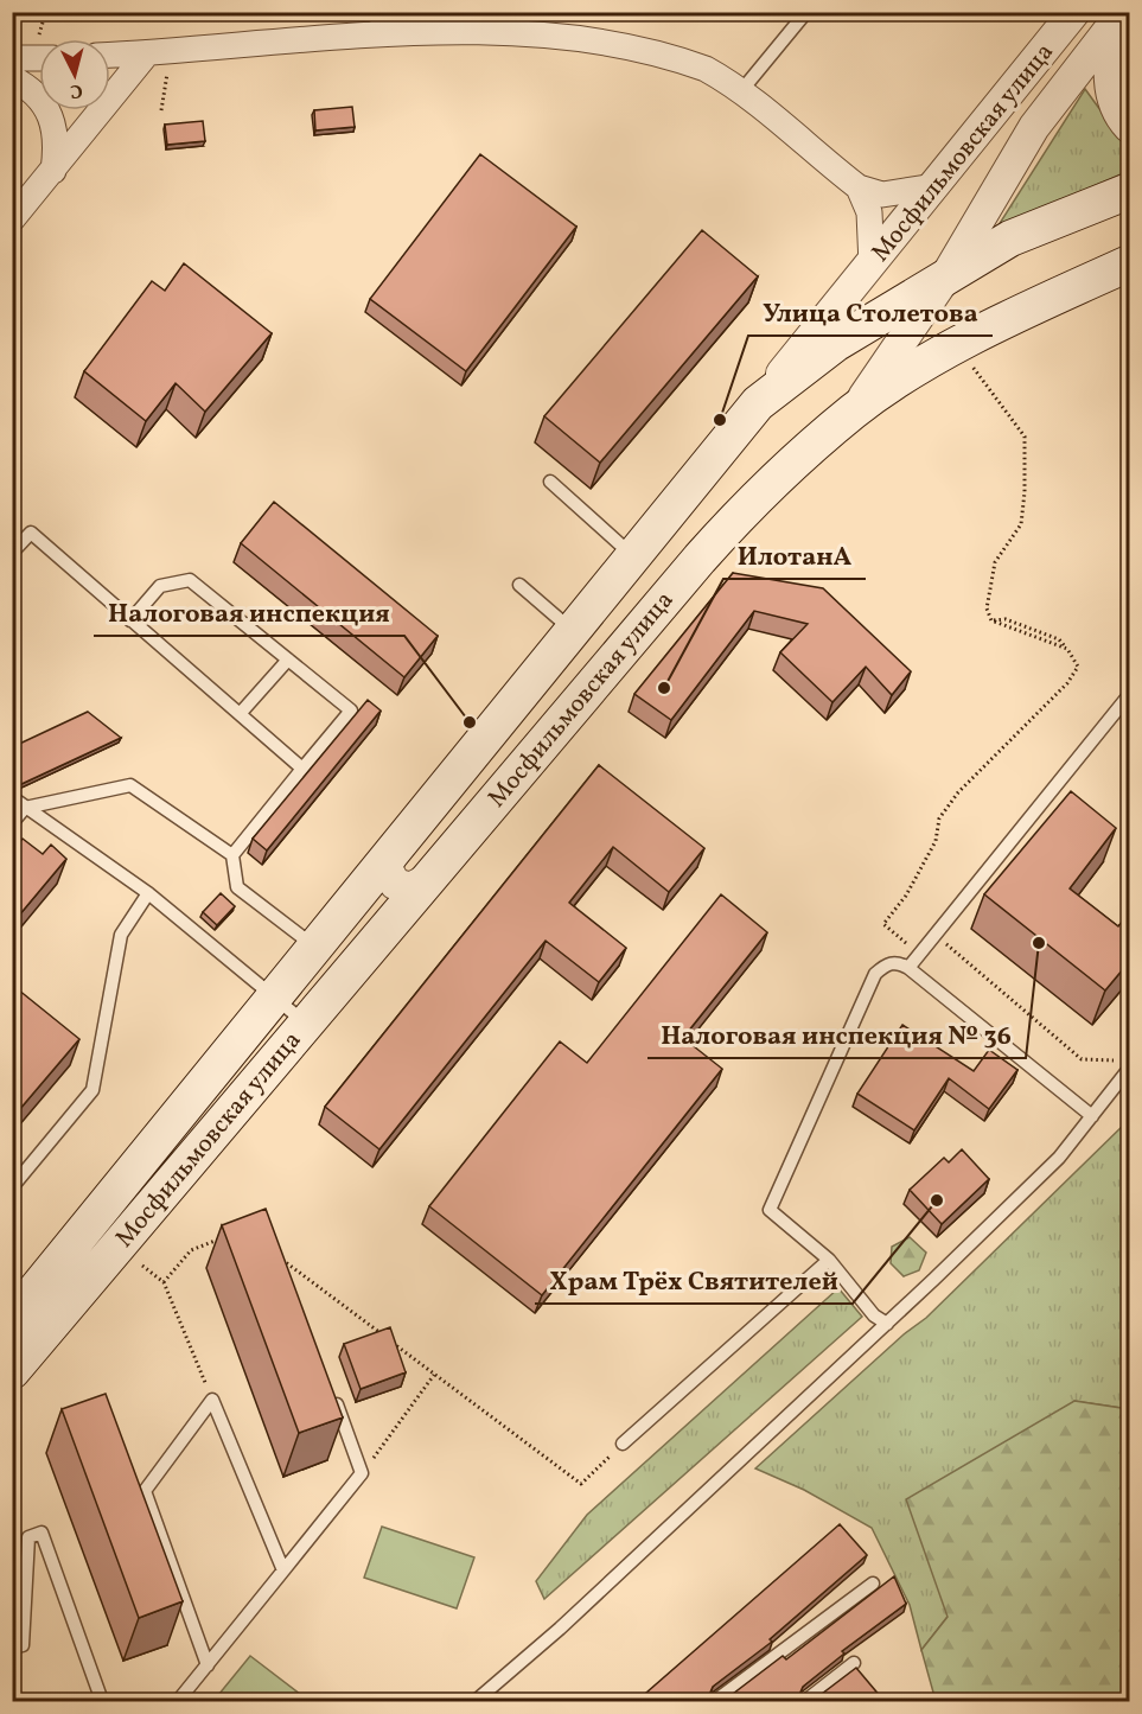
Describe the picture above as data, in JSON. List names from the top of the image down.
{
  "streets": {
    "main road": ["Мосфильмовская улица"]
  },
  "places": [
    "Улица Столетова",
    "ИлотанА",
    "Налоговая инспекция",
    "Налоговая инспекция № 36",
    "Храм Трёх Святителей"
  ],
  "north": "bottom"
}
